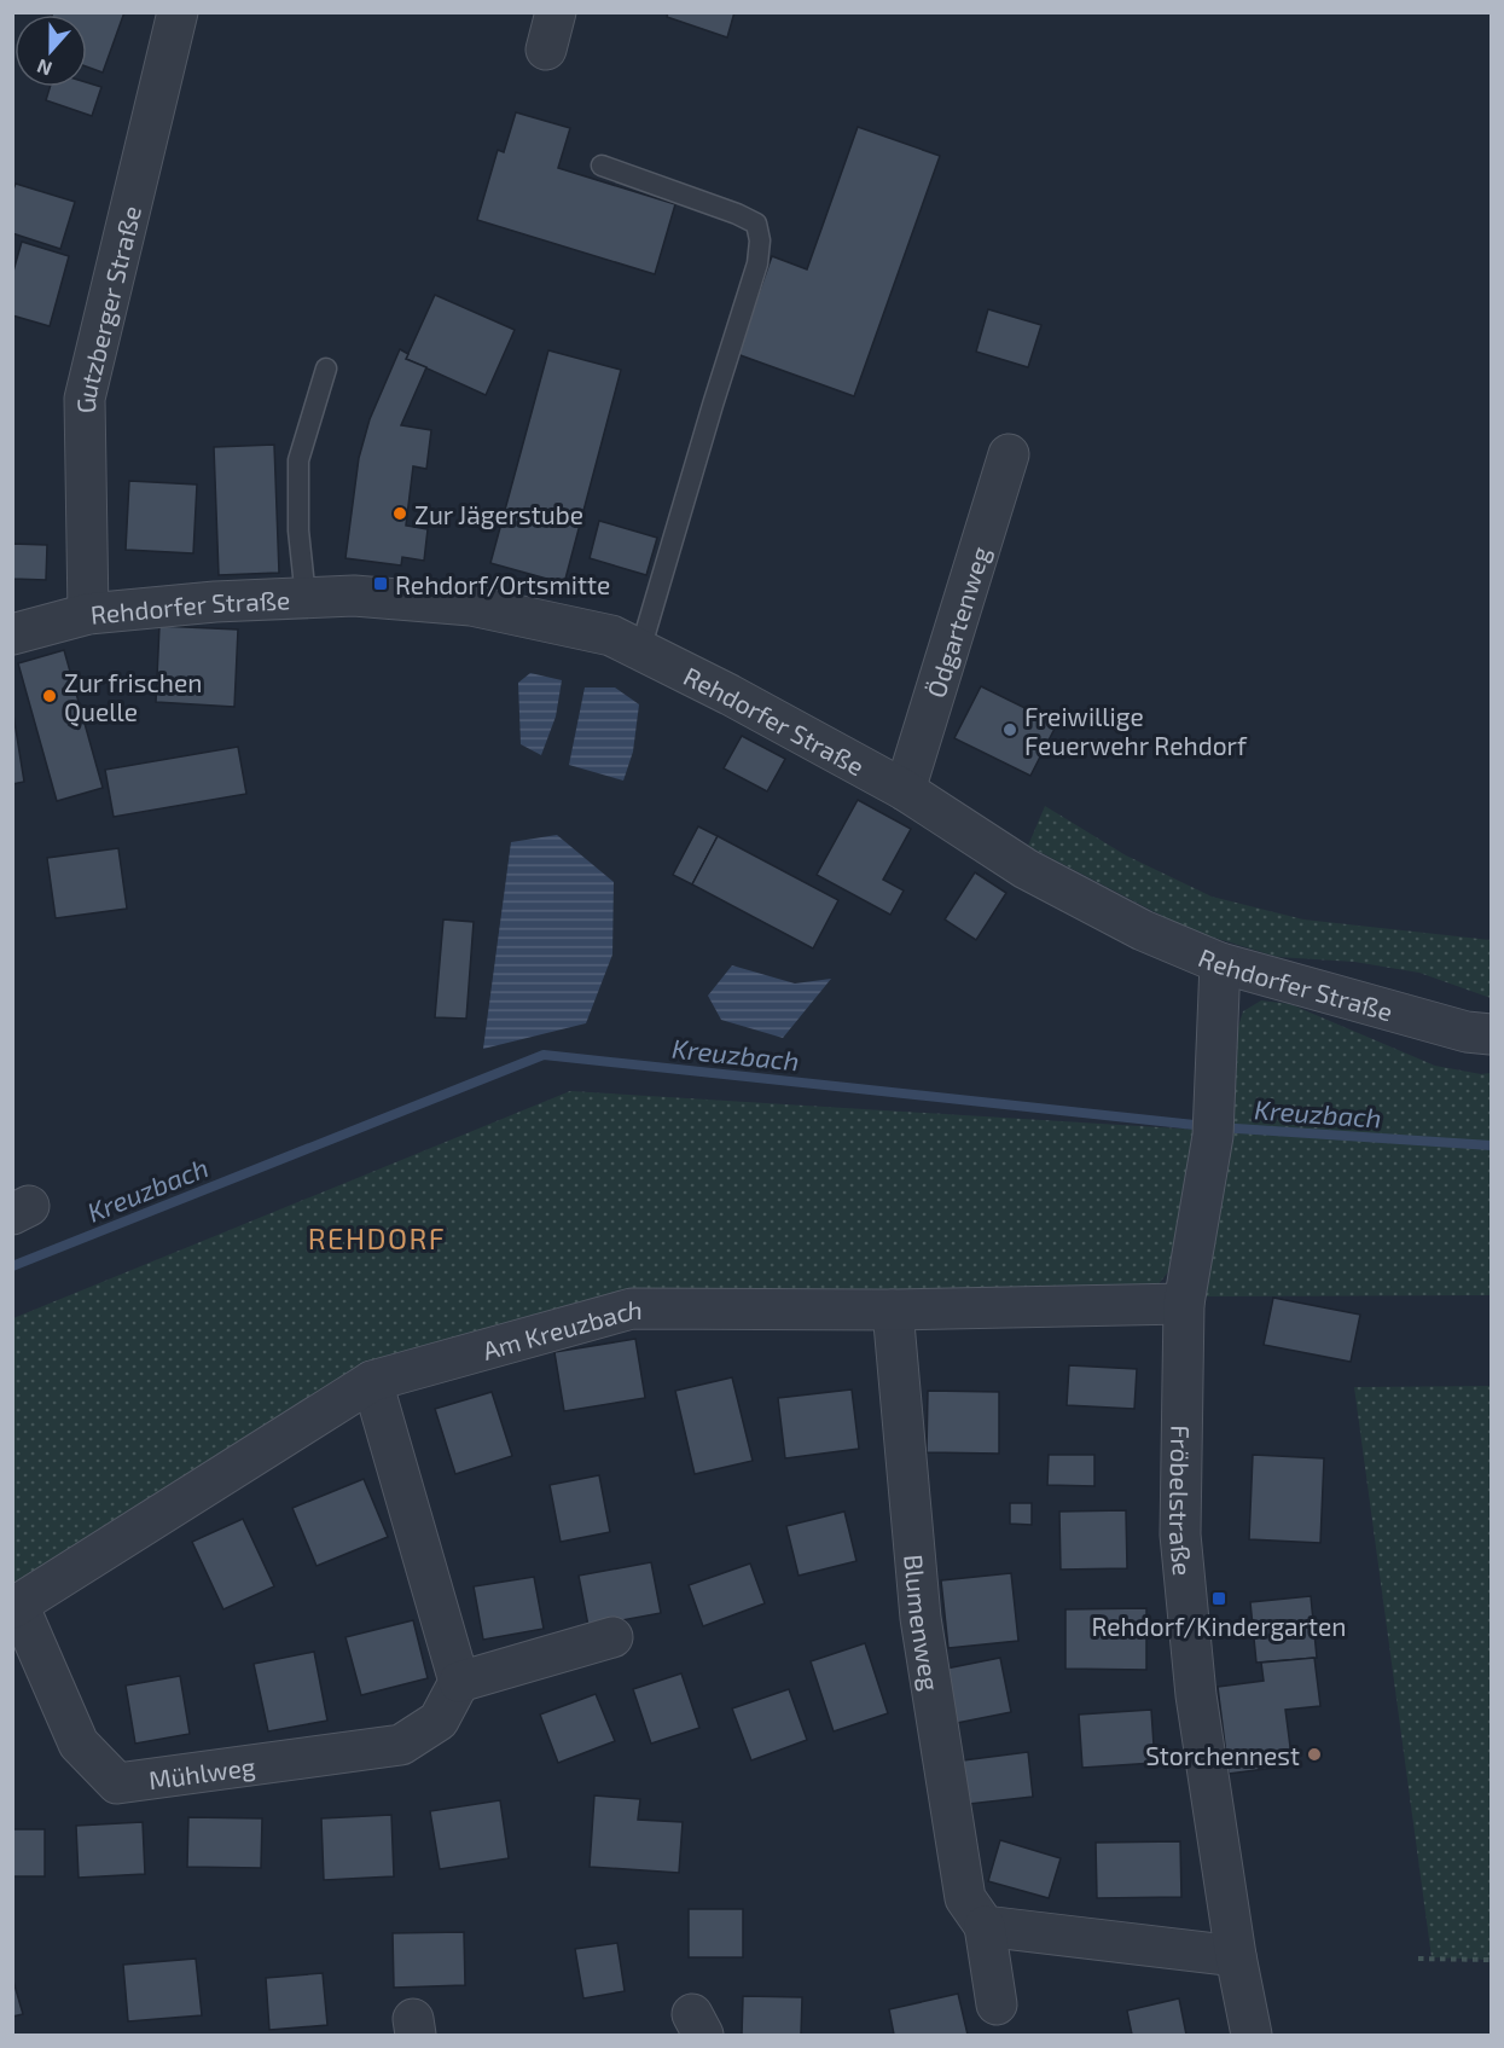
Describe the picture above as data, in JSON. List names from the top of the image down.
{
  "streets": {
    "street": [
      "Gutzberger Straße",
      "Rehdorfer Straße",
      "Ödgartenweg",
      "Am Kreuzbach",
      "Fröbelstraße",
      "Blumenweg",
      "Mühlweg"
    ]
  },
  "crossings": [
    ["Gutzberger Straße", "Rehdorfer Straße"],
    ["Rehdorfer Straße", "Ödgartenweg"],
    ["Rehdorfer Straße", "Fröbelstraße"],
    ["Am Kreuzbach", "Fröbelstraße"],
    ["Am Kreuzbach", "Blumenweg"],
    ["Am Kreuzbach", "Mühlweg"]
  ],
  "districts": ["REHDORF"],
  "water": ["Kreuzbach"],
  "places": {
    "other": [
      "Zur Jägerstube",
      "Zur frischen Quelle",
      "Freiwillige Feuerwehr Rehdorf",
      "Storchennest"
    ],
    "transit": ["Rehdorf/Ortsmitte", "Rehdorf/Kindergarten"]
  },
  "north": "bottom"
}
